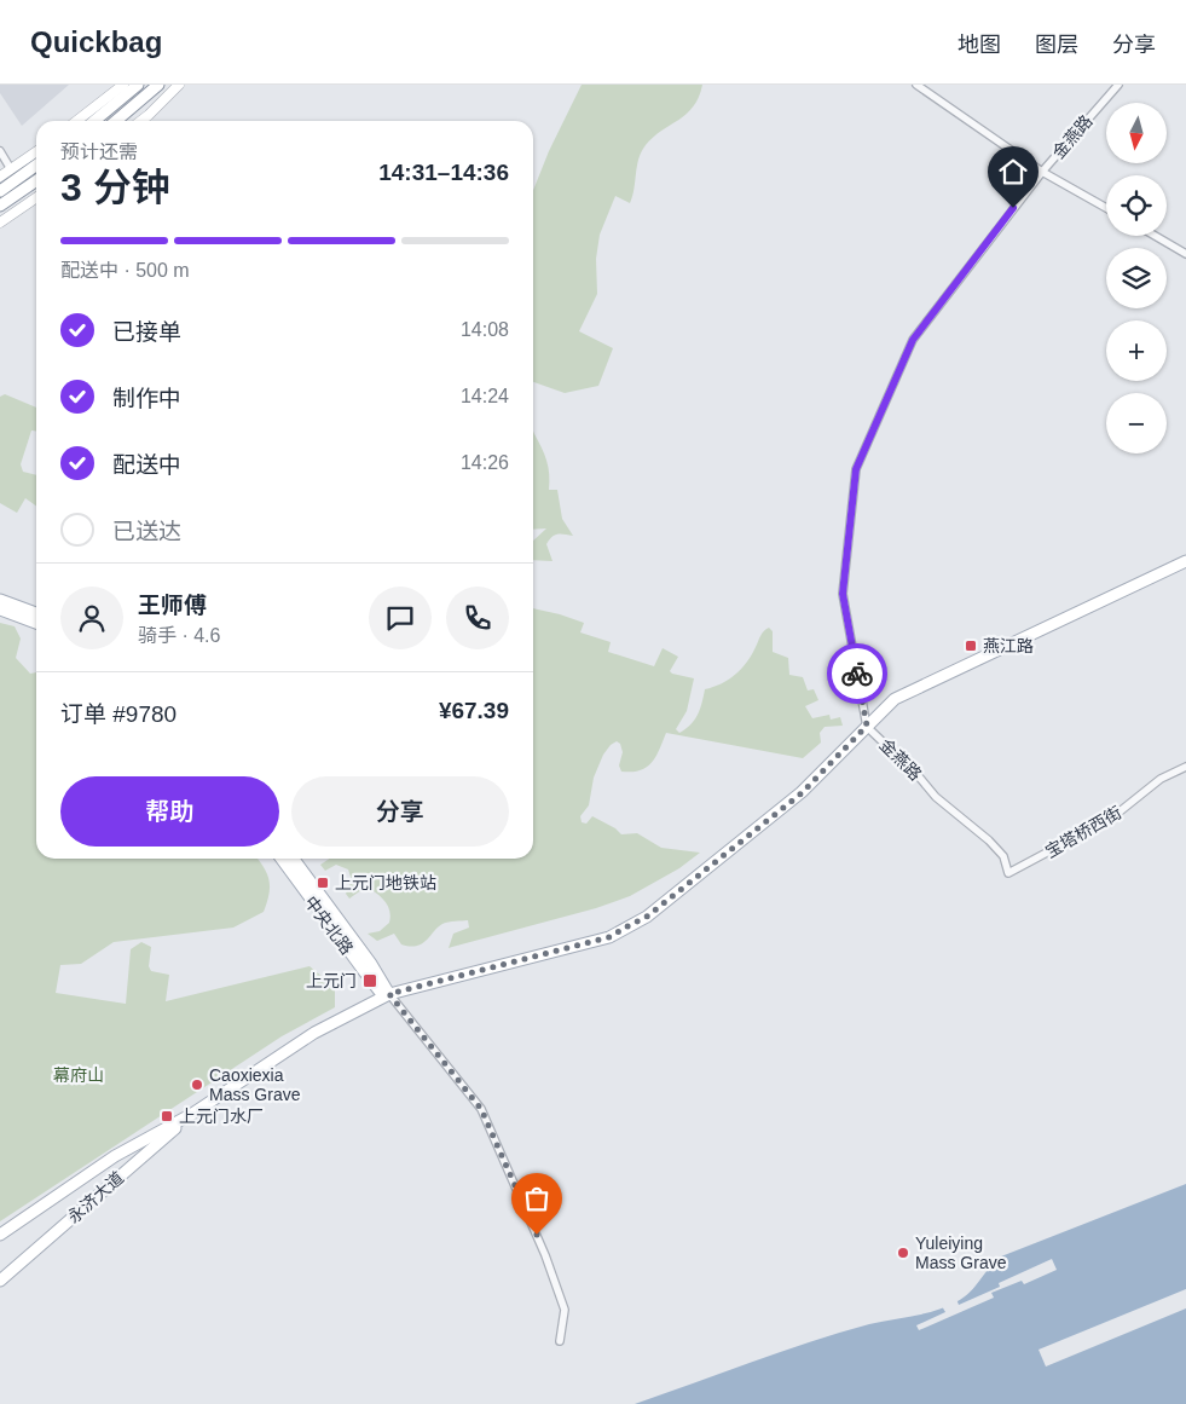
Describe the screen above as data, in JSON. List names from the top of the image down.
{
  "streets": {
    "main road": ["中央北路", "永济大道"],
    "street": ["金燕路", "宝塔桥西街"]
  },
  "crossings": [
    ["金燕路", "宝塔桥西街"],
    ["中央北路", "永济大道"]
  ],
  "parks": ["幕府山"],
  "places": {
    "transit": [
      "燕江路",
      "上元门地铁站",
      "上元门",
      "上元门水厂"
    ],
    "other": ["Caoxiexia Mass Grave", "Yuleiying Mass Grave"]
  },
  "north": "bottom",
  "page": {
    "header": "Quickbag",
    "nav": ["地图", "图层", "分享"],
    "map_buttons": ["+", "−"],
    "heading": ["3 分钟", "预计还需", "14:31–14:36"],
    "panel": [
      "王师傅",
      "骑手 · 4.6",
      "订单 #9780",
      "¥67.39"
    ],
    "bar": "配送中 · 500 m",
    "list": [
      ["已接单", "14:08"],
      ["制作中", "14:24"],
      ["配送中", "14:26"],
      "已送达"
    ],
    "buttons": ["帮助", "分享"]
  }
}
